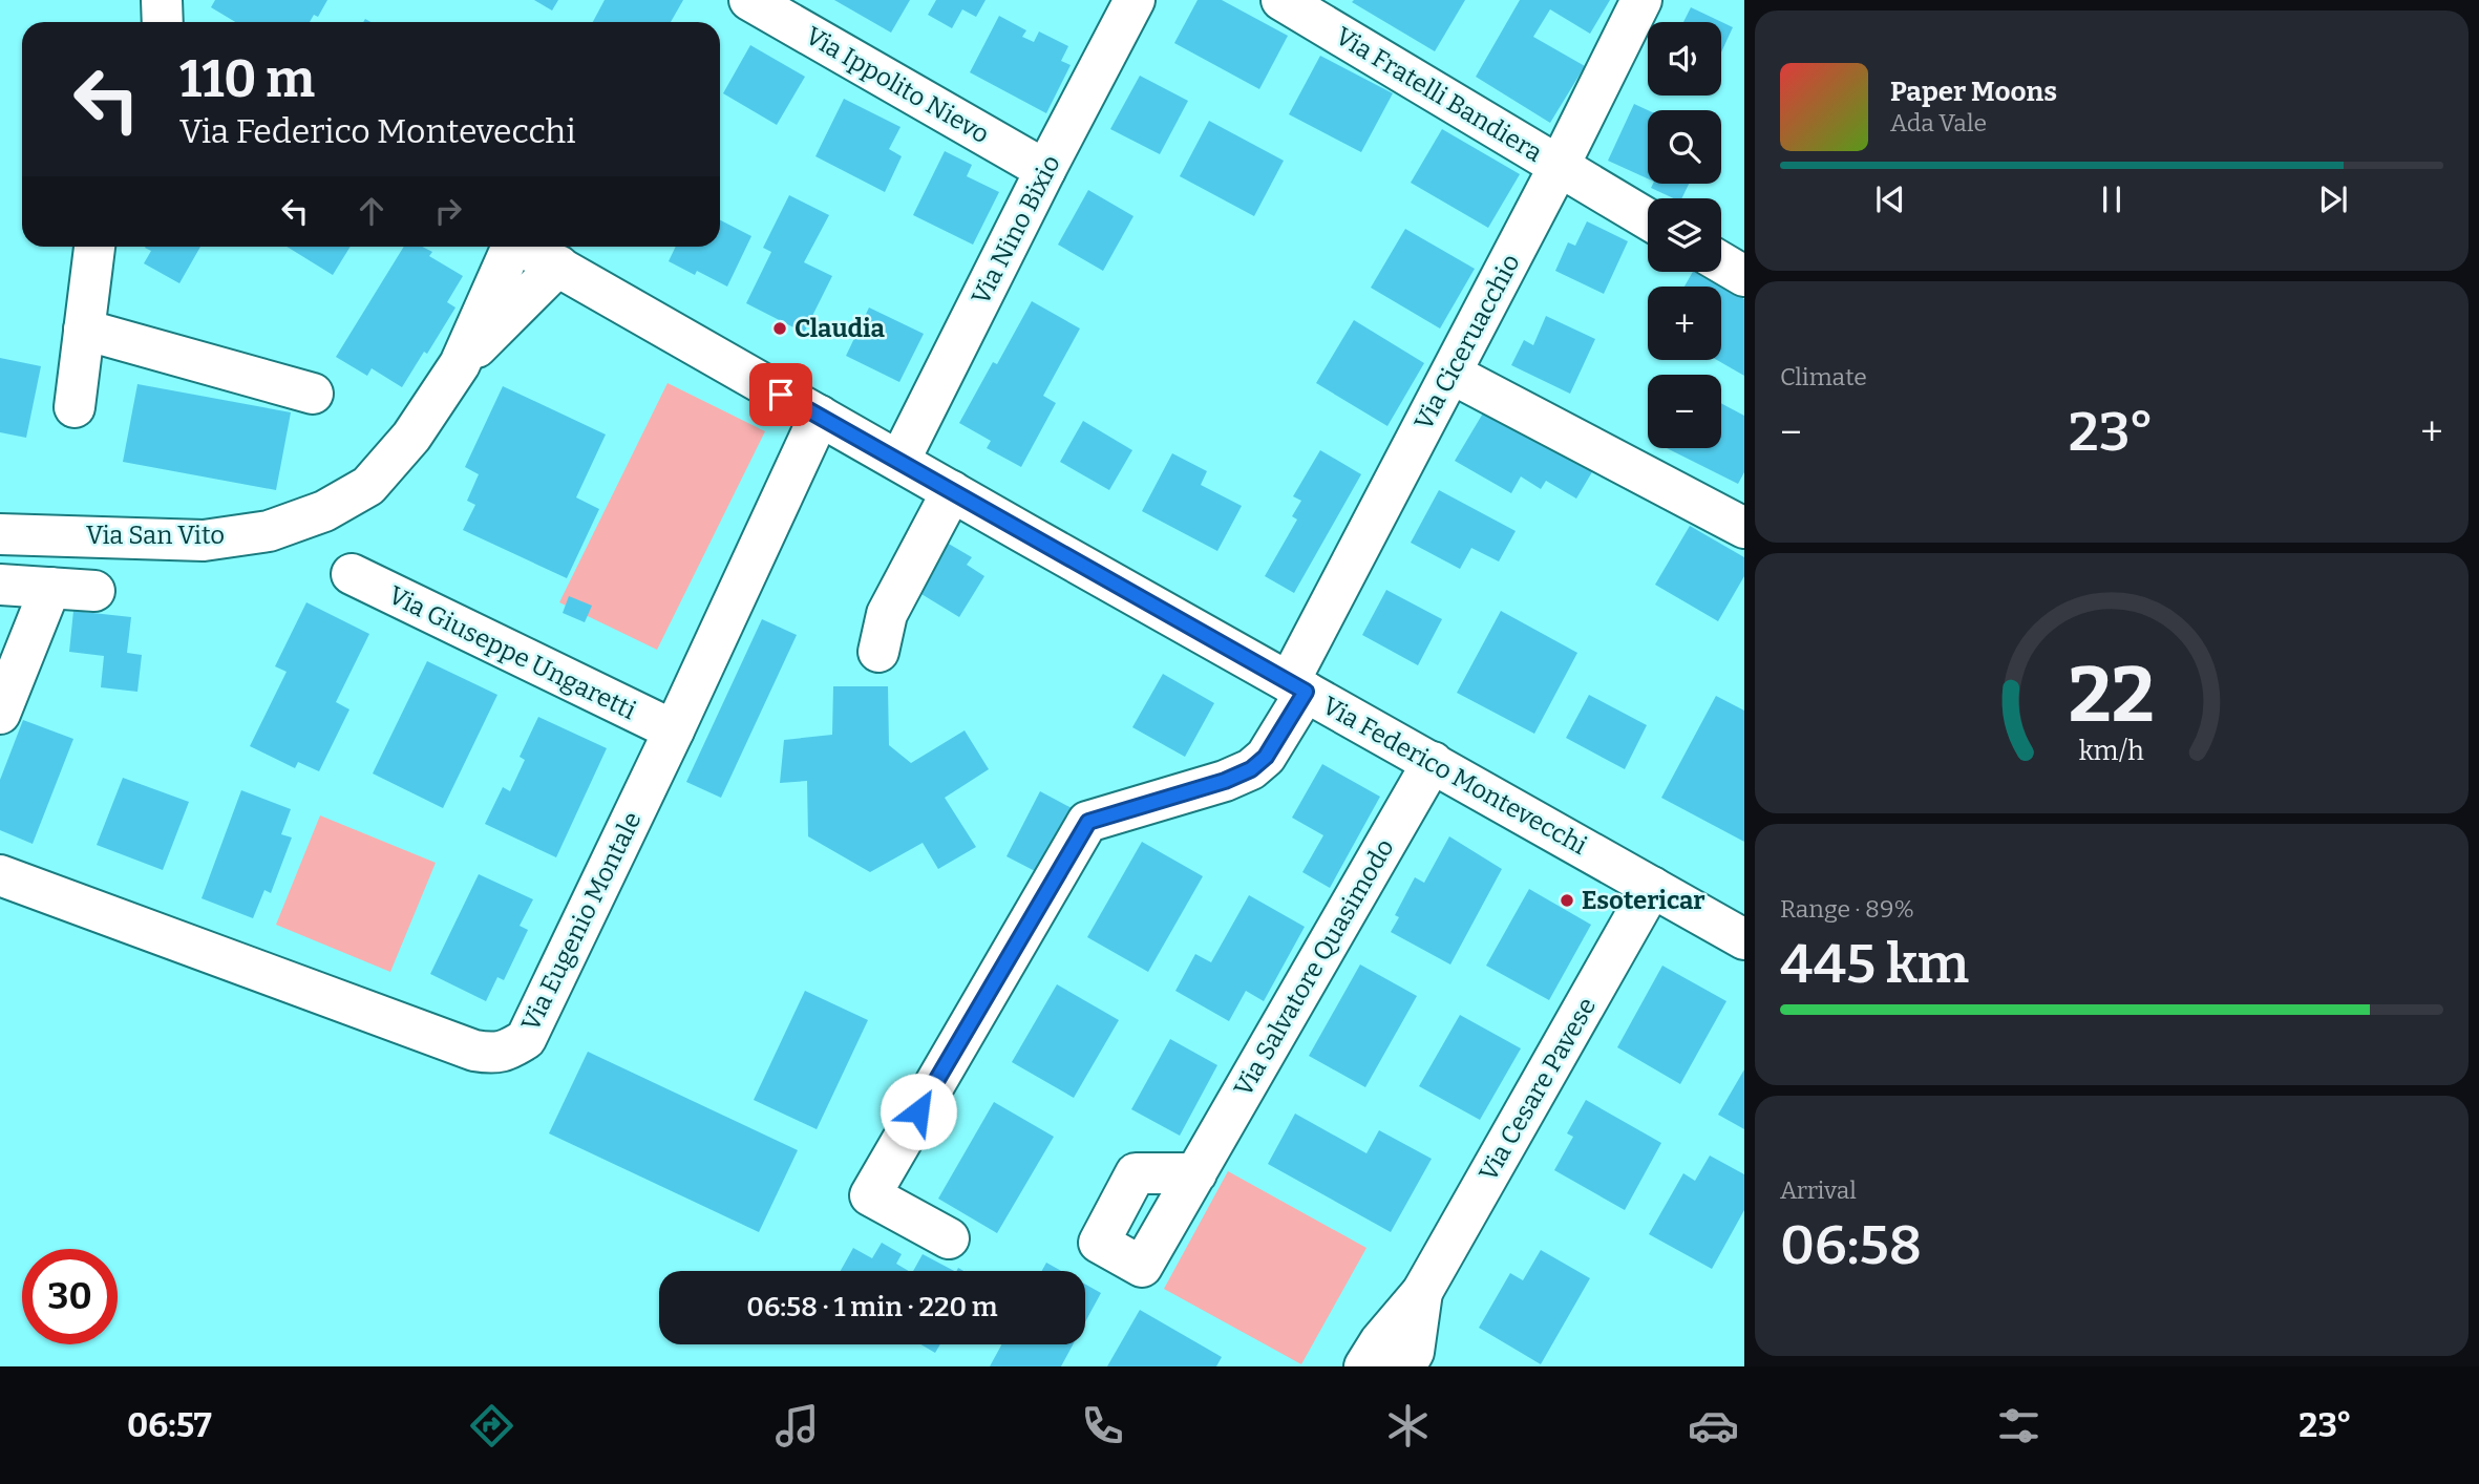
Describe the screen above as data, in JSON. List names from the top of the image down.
{
  "streets": {
    "street": [
      "Via Ippolito Nievo",
      "Via Fratelli Bandiera",
      "Via Nino Bixio",
      "Via Ciceruacchio",
      "Via San Vito",
      "Via Giuseppe Ungaretti",
      "Via Federico Montevecchi",
      "Via Eugenio Montale",
      "Via Salvatore Quasimodo",
      "Via Cesare Pavese"
    ]
  },
  "crossings": [
    ["Via Ippolito Nievo", "Via Nino Bixio"],
    ["Via Fratelli Bandiera", "Via Ciceruacchio"],
    ["Via Nino Bixio", "Via Federico Montevecchi"],
    ["Via Ciceruacchio", "Via Federico Montevecchi"],
    ["Via San Vito", "Via Federico Montevecchi"],
    ["Via Giuseppe Ungaretti", "Via Eugenio Montale"],
    ["Via Federico Montevecchi", "Via Eugenio Montale"],
    ["Via Federico Montevecchi", "Via Salvatore Quasimodo"],
    ["Via Federico Montevecchi", "Via Cesare Pavese"]
  ],
  "places": ["Claudia", "Esotericar"],
  "page": {
    "map_buttons": ["+", "−"],
    "turn": ["110 m", "Via Federico Montevecchi"],
    "song": ["Paper Moons", "Ada Vale"],
    "tile": [
      "Climate",
      ["Range · 89%", "445 km"],
      ["Arrival", "06:58"]
    ],
    "heat": ["−", "23°", "+"],
    "limit": "30",
    "trip": "06:58 · 1 min · 220 m",
    "tabs": ["06:57", "23°"],
    "gauge": ["22", "km/h"]
  }
}
